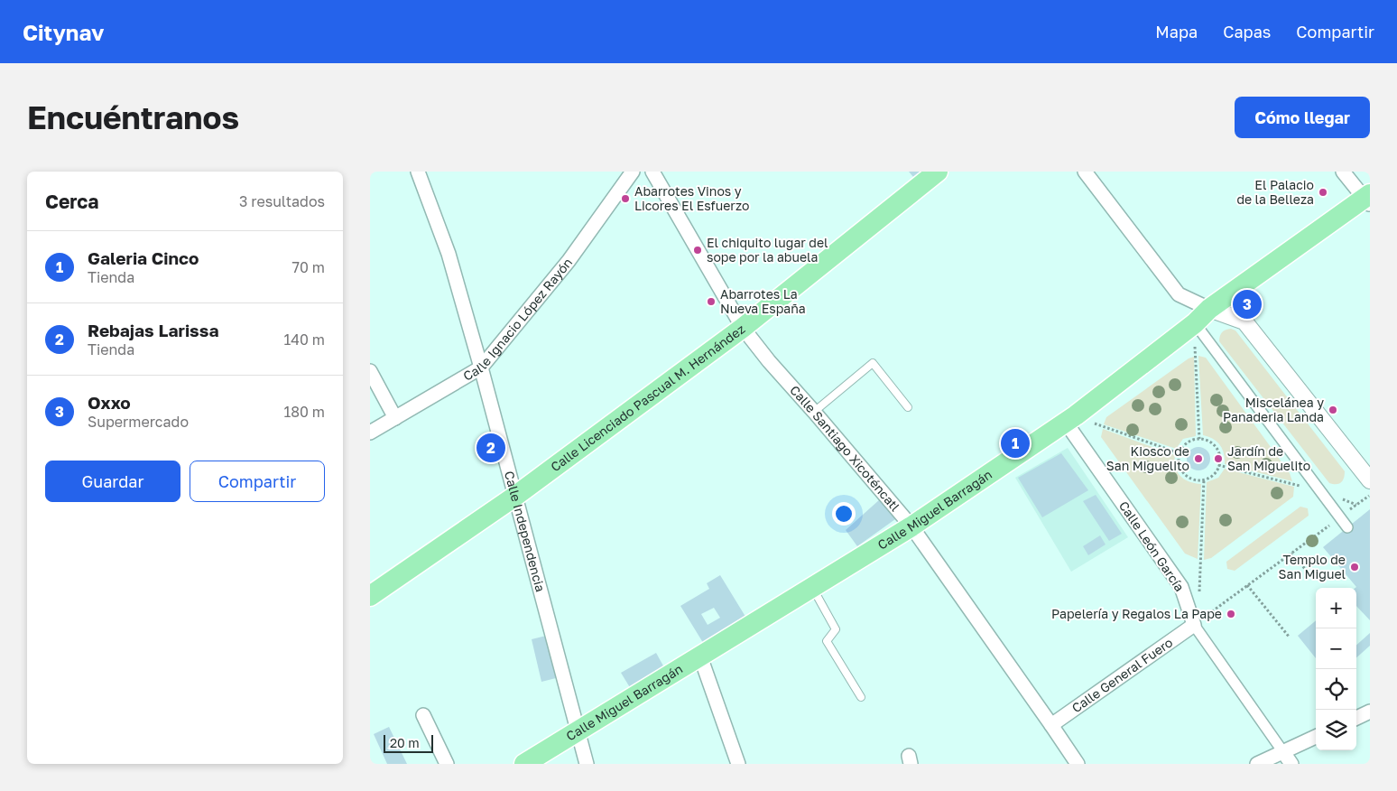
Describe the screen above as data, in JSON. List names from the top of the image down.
{
  "streets": {
    "main road": ["Calle Licenciado Pascual M. Hernández", "Calle Miguel Barragán"],
    "street": [
      "Calle Ignacio López Rayón",
      "Calle Santiago Xicoténcatl",
      "Calle Independencia",
      "Calle León García",
      "Calle General Fuero"
    ]
  },
  "crossings": [
    ["Calle Ignacio López Rayón", "Calle Independencia"],
    ["Calle Licenciado Pascual M. Hernández", "Calle Santiago Xicoténcatl"],
    ["Calle Licenciado Pascual M. Hernández", "Calle Independencia"],
    ["Calle Santiago Xicoténcatl", "Calle Miguel Barragán"],
    ["Calle Santiago Xicoténcatl", "Calle General Fuero"],
    ["Calle Miguel Barragán", "Calle Independencia"],
    ["Calle Miguel Barragán", "Calle León García"],
    ["Calle León García", "Calle General Fuero"]
  ],
  "places": [
    "El Palacio de la Belleza",
    "Abarrotes Vinos y Licores El Esfuerzo",
    "El chiquito lugar del sope por la abuela",
    "Abarrotes La Nueva España",
    "Miscelánea y Panaderia Landa",
    "Kiosco de San Miguelito",
    "Jardín de San Miguelito",
    "Templo de San Miguel",
    "Papelería y Regalos La Pape"
  ],
  "scale_bar": "20 m",
  "page": {
    "header": "Citynav",
    "nav": ["Mapa", "Capas", "Compartir"],
    "buttons": [
      "Cómo llegar",
      ["Guardar", "Compartir"]
    ],
    "title": "Encuéntranos",
    "heading": ["Cerca", "3 resultados"],
    "list": [
      {
        "mark": "1",
        "name": "Galeria Cinco",
        "note": "Tienda",
        "value": "70 m"
      },
      {
        "mark": "2",
        "name": "Rebajas Larissa",
        "note": "Tienda",
        "value": "140 m"
      },
      {
        "mark": "3",
        "name": "Oxxo",
        "note": "Supermercado",
        "value": "180 m"
      }
    ],
    "pins": ["3", "1", "2"],
    "map_buttons": ["+", "−"],
    "scale": "20 m"
  }
}
